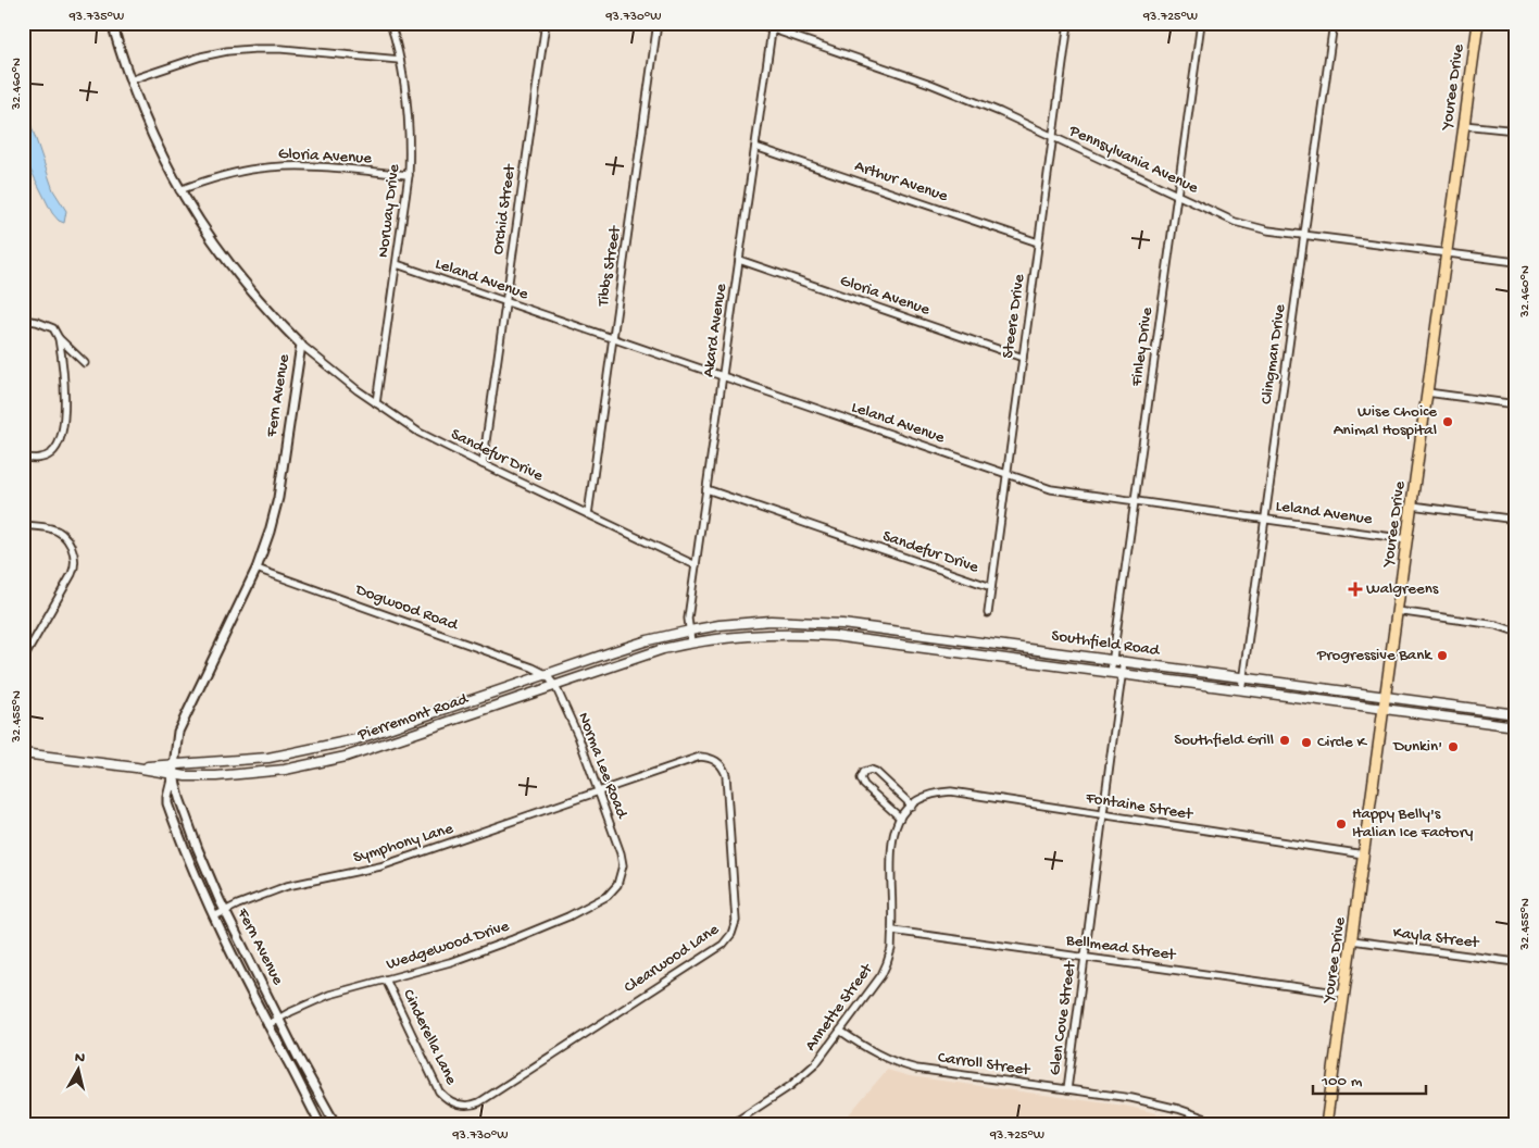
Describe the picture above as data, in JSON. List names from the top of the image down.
{
  "streets": {
    "main road": ["Youree Drive", "Southfield Road", "Pierremont Road"],
    "street": [
      "Gloria Avenue",
      "Pennsylvania Avenue",
      "Arthur Avenue",
      "Orchid Street",
      "Norway Drive",
      "Tibbs Street",
      "Leland Avenue",
      "Steere Drive",
      "Akard Avenue",
      "Finley Drive",
      "Clingman Drive",
      "Fern Avenue",
      "Sandefur Drive",
      "Dogwood Road",
      "Norma Lee Road",
      "Fontaine Street",
      "Symphony Lane",
      "Kayla Street",
      "Wedgewood Drive",
      "Bellmead Street",
      "Clearwood Lane",
      "Annette Street",
      "Glen Cove Street",
      "Cinderella Lane",
      "Carroll Street"
    ]
  },
  "crossings": [
    ["Youree Drive", "Pennsylvania Avenue"],
    ["Youree Drive", "Leland Avenue"],
    ["Youree Drive", "Southfield Road"],
    ["Youree Drive", "Fontaine Street"],
    ["Youree Drive", "Kayla Street"],
    ["Youree Drive", "Bellmead Street"],
    ["Gloria Avenue", "Norway Drive"],
    ["Gloria Avenue", "Steere Drive"],
    ["Gloria Avenue", "Akard Avenue"],
    ["Gloria Avenue", "Fern Avenue"],
    ["Pennsylvania Avenue", "Steere Drive"],
    ["Pennsylvania Avenue", "Akard Avenue"],
    ["Pennsylvania Avenue", "Finley Drive"],
    ["Pennsylvania Avenue", "Clingman Drive"],
    ["Arthur Avenue", "Steere Drive"],
    ["Arthur Avenue", "Akard Avenue"],
    ["Orchid Street", "Leland Avenue"],
    ["Orchid Street", "Sandefur Drive"],
    ["Norway Drive", "Leland Avenue"],
    ["Norway Drive", "Sandefur Drive"],
    ["Tibbs Street", "Leland Avenue"],
    ["Tibbs Street", "Sandefur Drive"],
    ["Leland Avenue", "Steere Drive"],
    ["Leland Avenue", "Akard Avenue"],
    ["Leland Avenue", "Finley Drive"],
    ["Leland Avenue", "Clingman Drive"],
    ["Steere Drive", "Sandefur Drive"],
    ["Akard Avenue", "Sandefur Drive"],
    ["Akard Avenue", "Southfield Road"],
    ["Akard Avenue", "Pierremont Road"],
    ["Finley Drive", "Southfield Road"],
    ["Clingman Drive", "Southfield Road"],
    ["Fern Avenue", "Sandefur Drive"],
    ["Fern Avenue", "Dogwood Road"],
    ["Fern Avenue", "Pierremont Road"],
    ["Fern Avenue", "Symphony Lane"],
    ["Fern Avenue", "Wedgewood Drive"],
    ["Dogwood Road", "Pierremont Road"],
    ["Dogwood Road", "Norma Lee Road"],
    ["Southfield Road", "Pierremont Road"],
    ["Southfield Road", "Glen Cove Street"],
    ["Pierremont Road", "Norma Lee Road"],
    ["Norma Lee Road", "Symphony Lane"],
    ["Norma Lee Road", "Wedgewood Drive"],
    ["Norma Lee Road", "Clearwood Lane"],
    ["Fontaine Street", "Annette Street"],
    ["Fontaine Street", "Glen Cove Street"],
    ["Symphony Lane", "Clearwood Lane"],
    ["Wedgewood Drive", "Cinderella Lane"],
    ["Bellmead Street", "Annette Street"],
    ["Bellmead Street", "Glen Cove Street"],
    ["Clearwood Lane", "Cinderella Lane"],
    ["Annette Street", "Carroll Street"],
    ["Glen Cove Street", "Carroll Street"]
  ],
  "places": {
    "other": [
      "Wise Choice Animal Hospital",
      "Progressive Bank",
      "Southfield Grill",
      "Circle K",
      "Dunkin'",
      "Happy Belly's Italian Ice Factory"
    ],
    "health": ["Walgreens"]
  },
  "scale_bar": "100 m",
  "north": "top",
  "coordinates": [
    "93.735°W",
    "93.730°W",
    "93.725°W",
    "32.460°N",
    "32.455°N"
  ]
}
